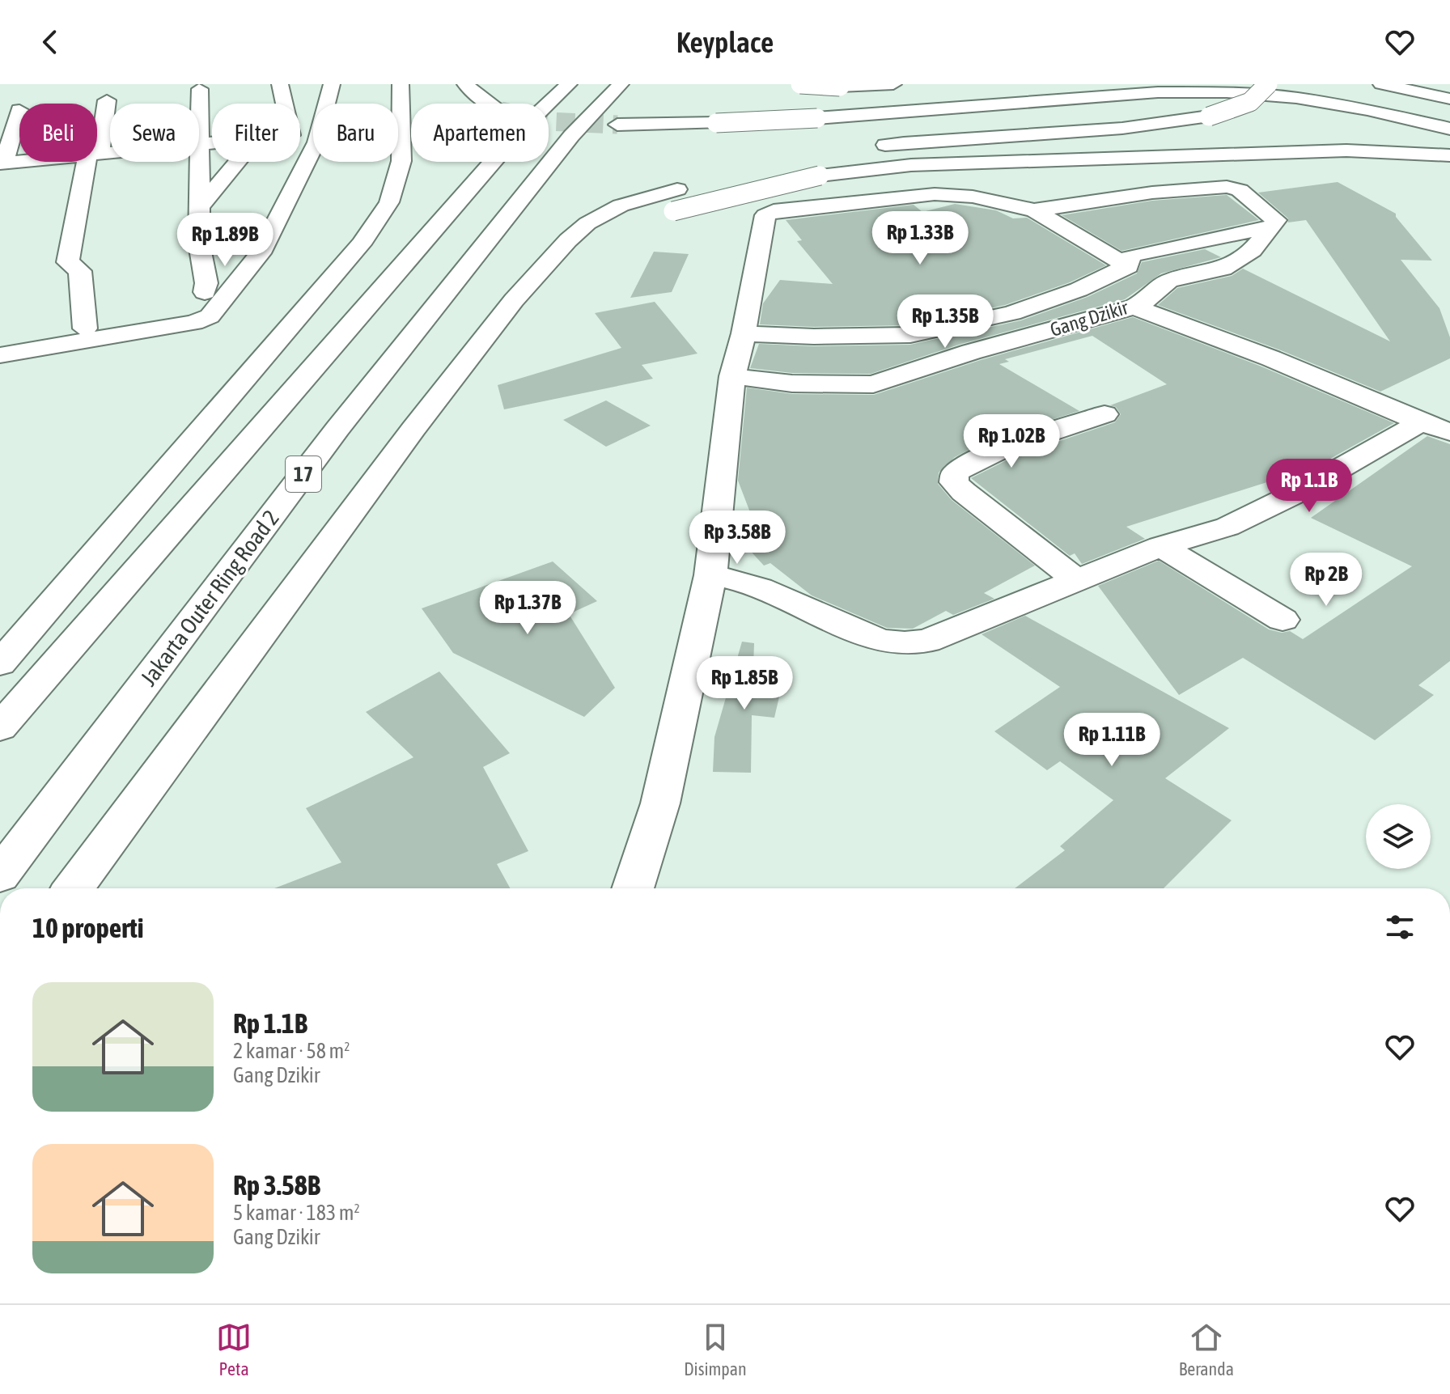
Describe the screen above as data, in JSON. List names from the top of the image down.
{
  "streets": {
    "main road": ["Gang Dzikir", "17", "Jakarta Outer Ring Road 2"]
  },
  "page": {
    "header": "Keyplace",
    "chip": [
      "Beli",
      "Sewa",
      "Filter",
      "Baru",
      "Apartemen"
    ],
    "price": [
      "Rp 1.33B",
      "Rp 1.89B",
      "Rp 1.35B",
      "Rp 1.02B",
      "Rp 1.1B",
      "Rp 3.58B",
      "Rp 2B",
      "Rp 1.37B",
      "Rp 1.85B",
      "Rp 1.11B"
    ],
    "heading": "10 properti",
    "list": [
      {
        "name": "Rp 1.1B",
        "note": "2 kamar · 58 m² · Gang Dzikir"
      },
      {
        "name": "Rp 3.58B",
        "note": "5 kamar · 183 m² · Gang Dzikir"
      }
    ],
    "tabs": ["Peta", "Disimpan", "Beranda"]
  }
}
